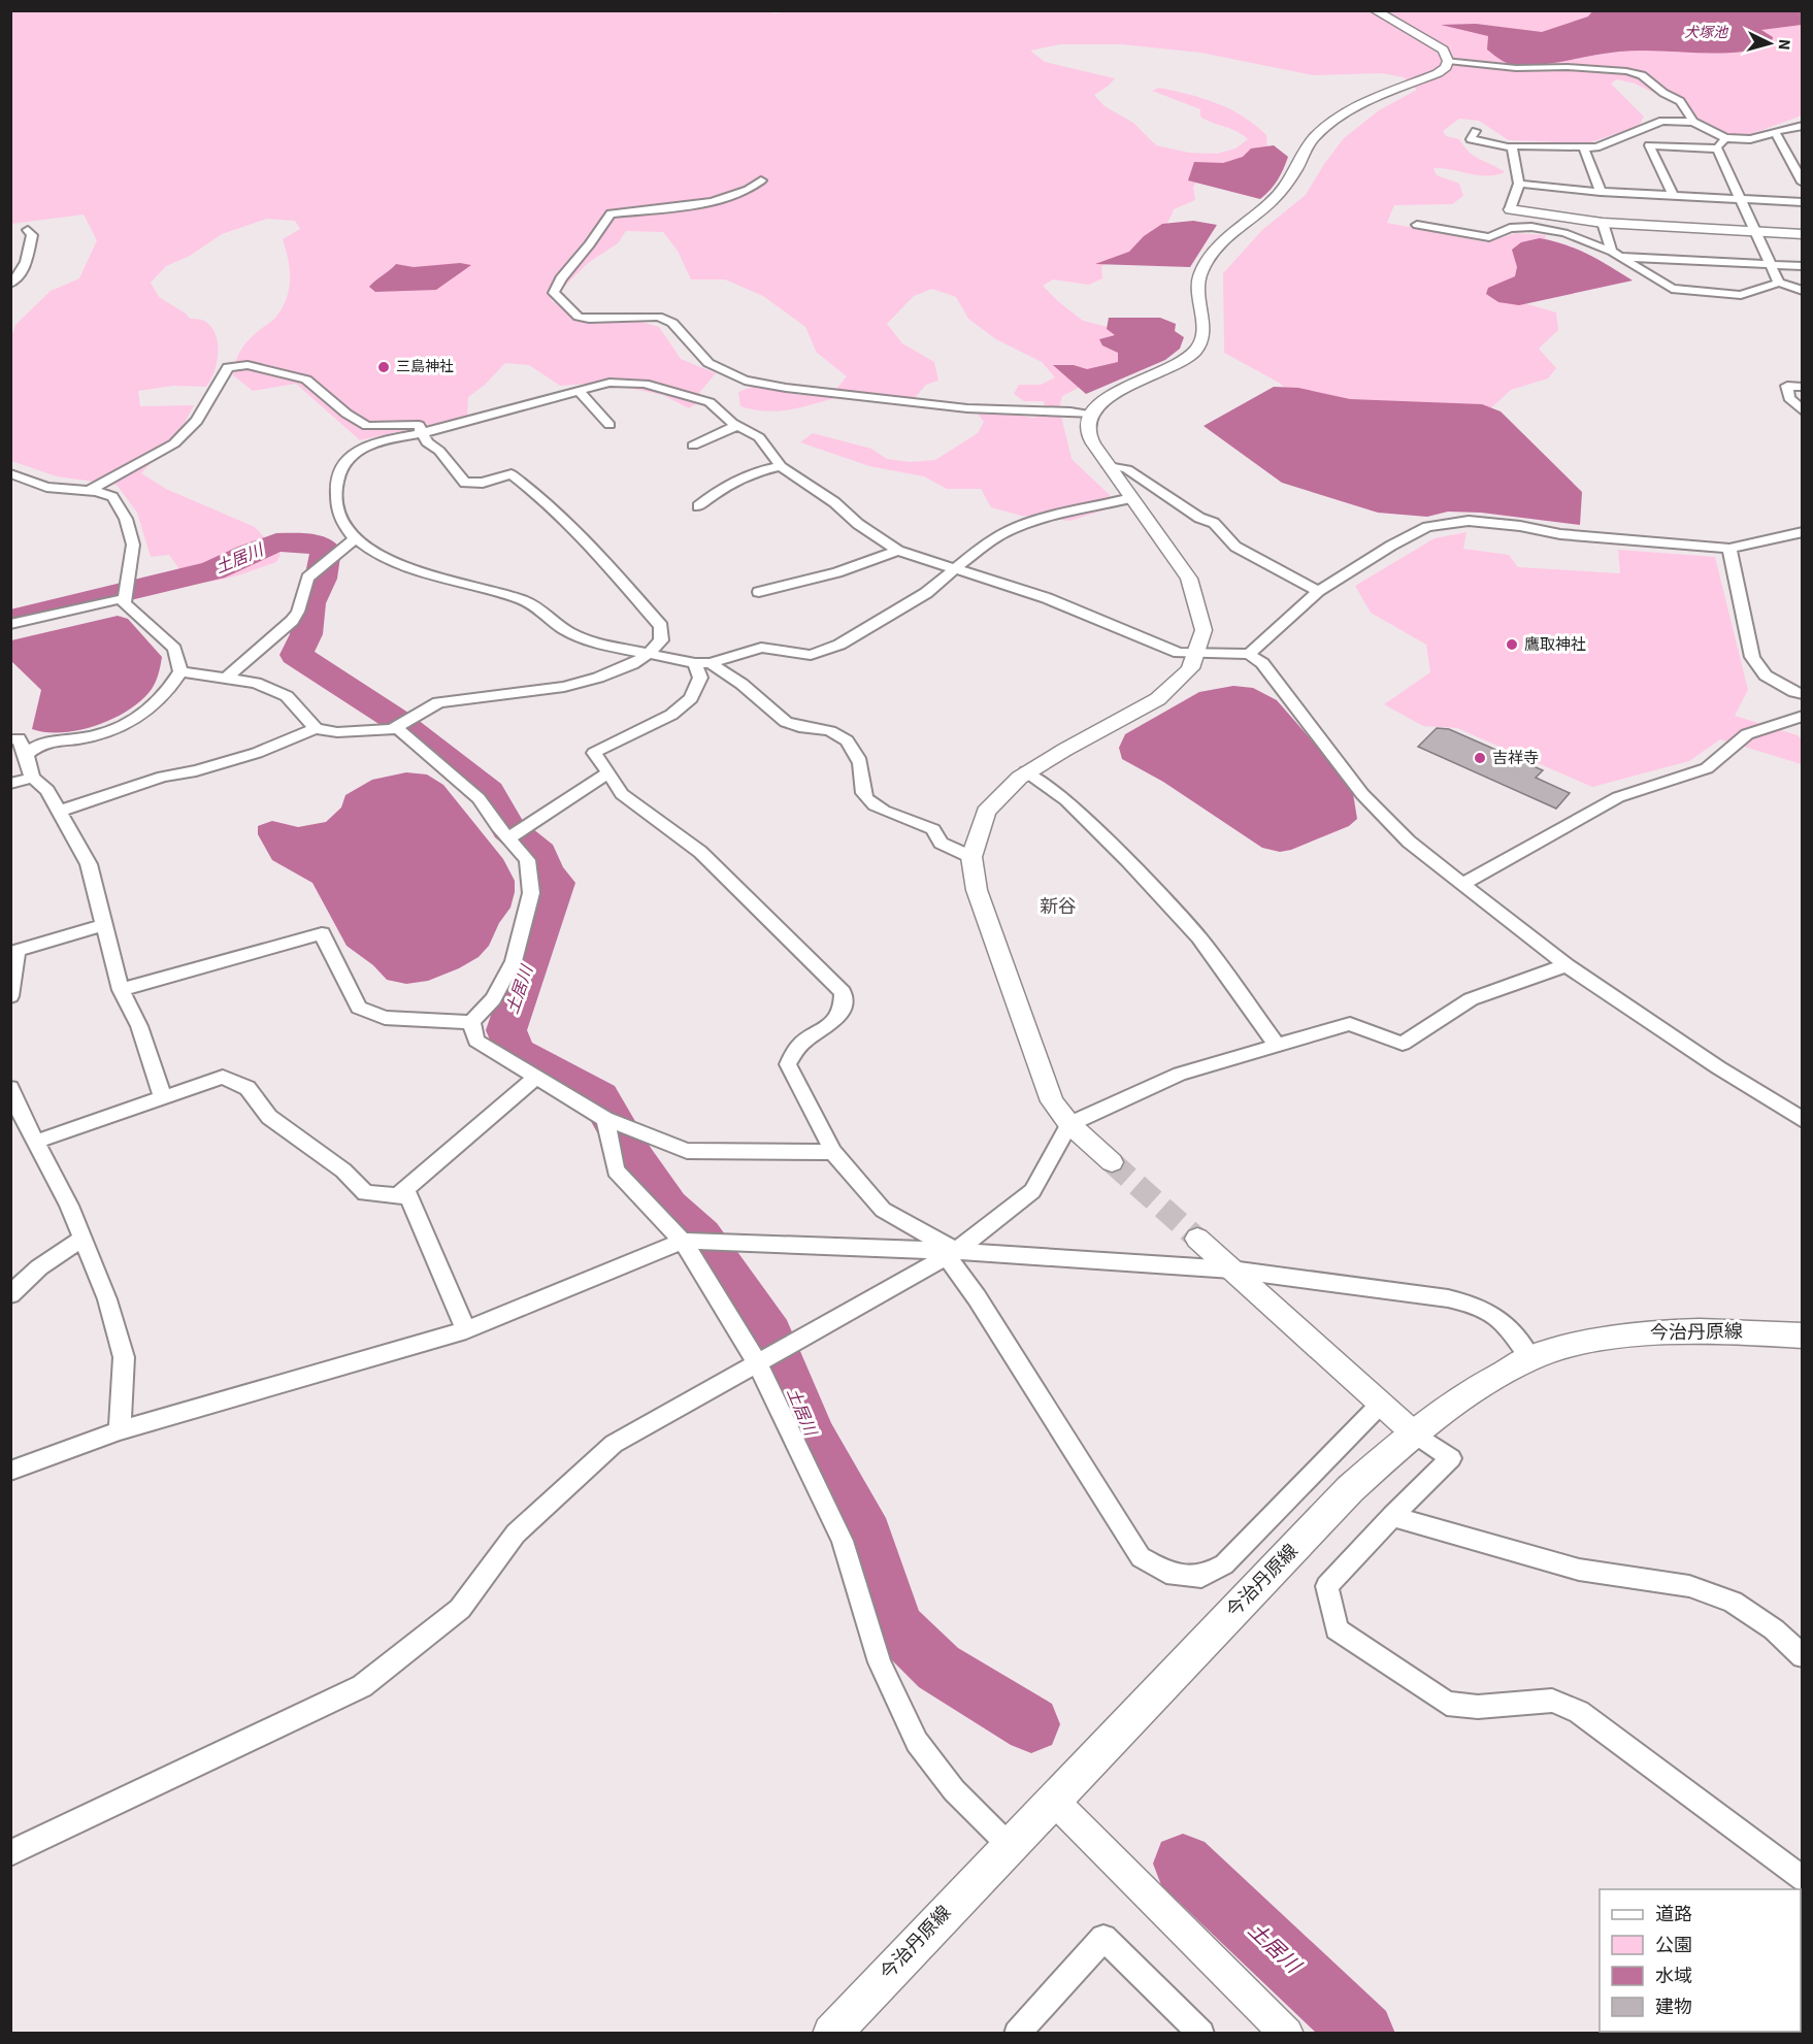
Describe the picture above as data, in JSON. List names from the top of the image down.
{
  "streets": {
    "main road": ["今治丹原線"]
  },
  "districts": ["新谷"],
  "water": ["犬塚池", "土居川"],
  "places": ["三島神社", "鷹取神社", "吉祥寺"],
  "legend": [
    "道路",
    "公園",
    "水域",
    "建物"
  ],
  "north": "right"
}
